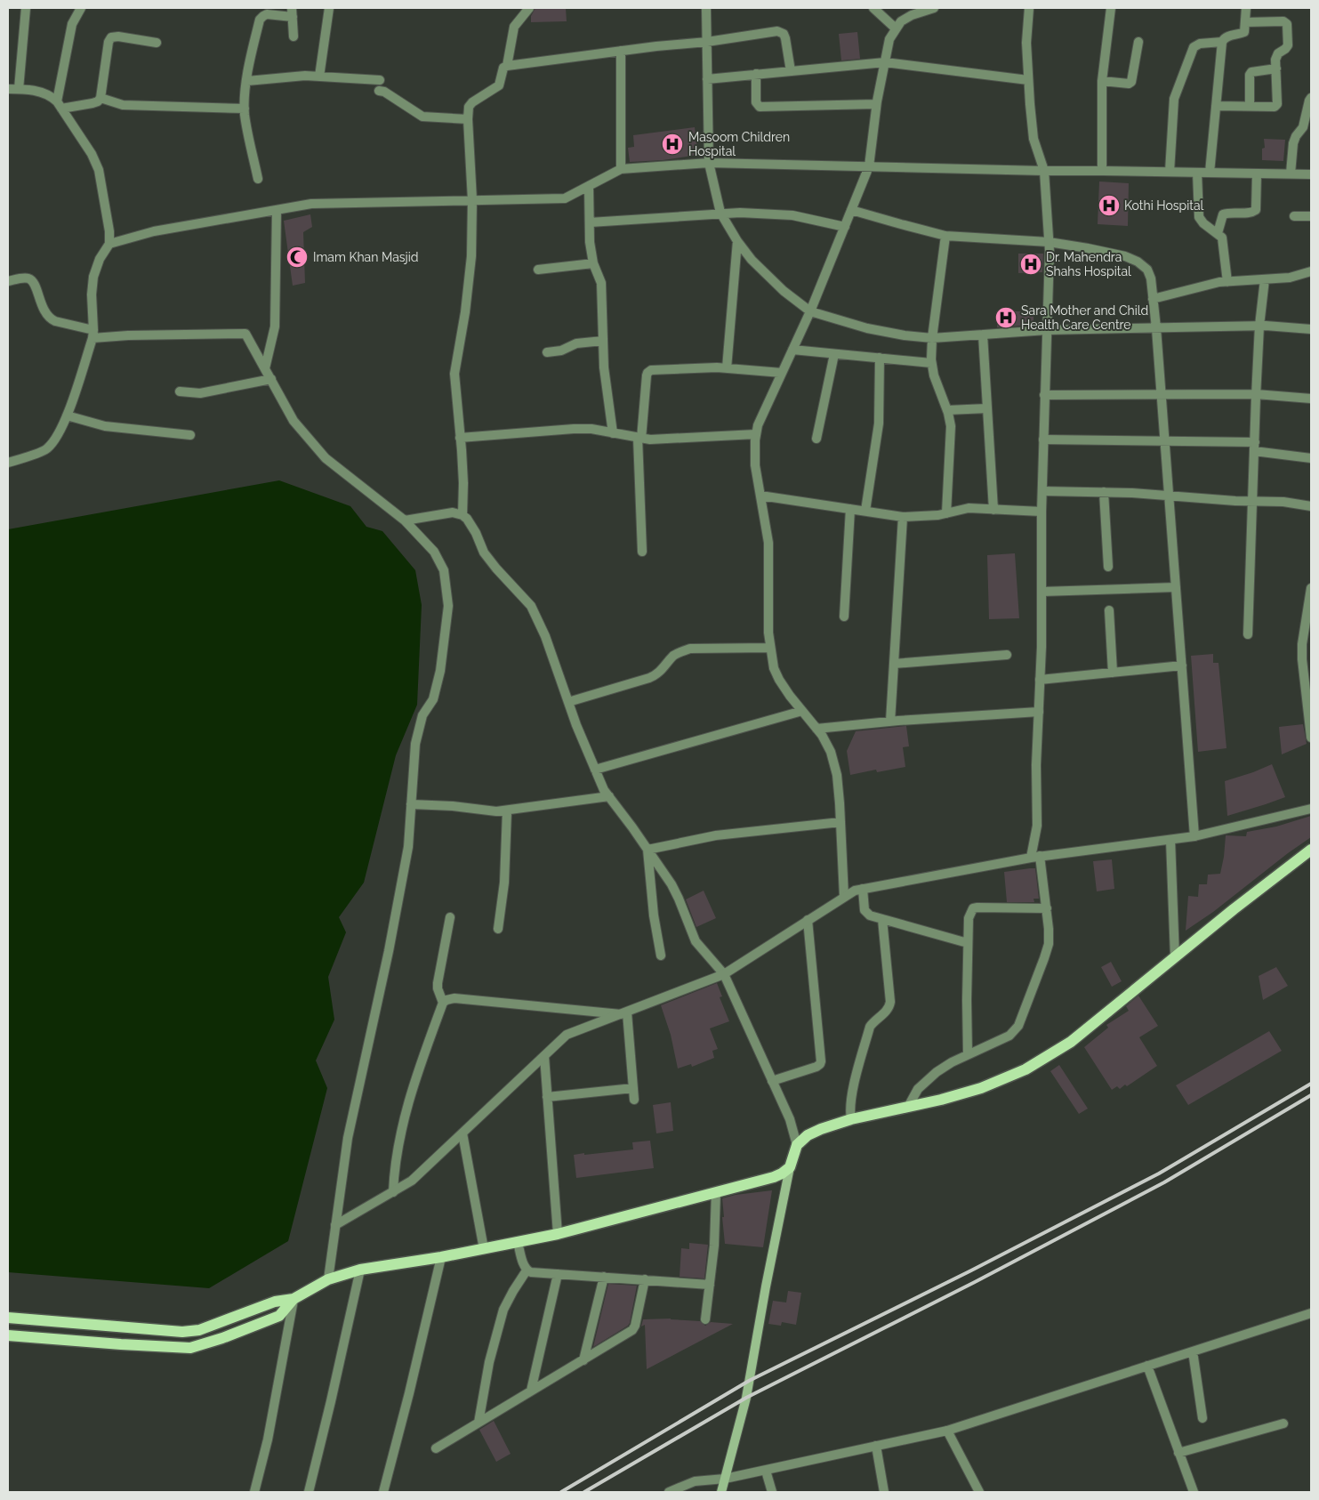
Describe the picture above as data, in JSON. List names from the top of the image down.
{
  "places": {
    "hospital": [
      "Masoom Children Hospital",
      "Kothi Hospital",
      "Dr. Mahendra Shahs Hospital",
      "Sara Mother and Child Health Care Centre"
    ],
    "mosque": ["Imam Khan Masjid"]
  }
}
